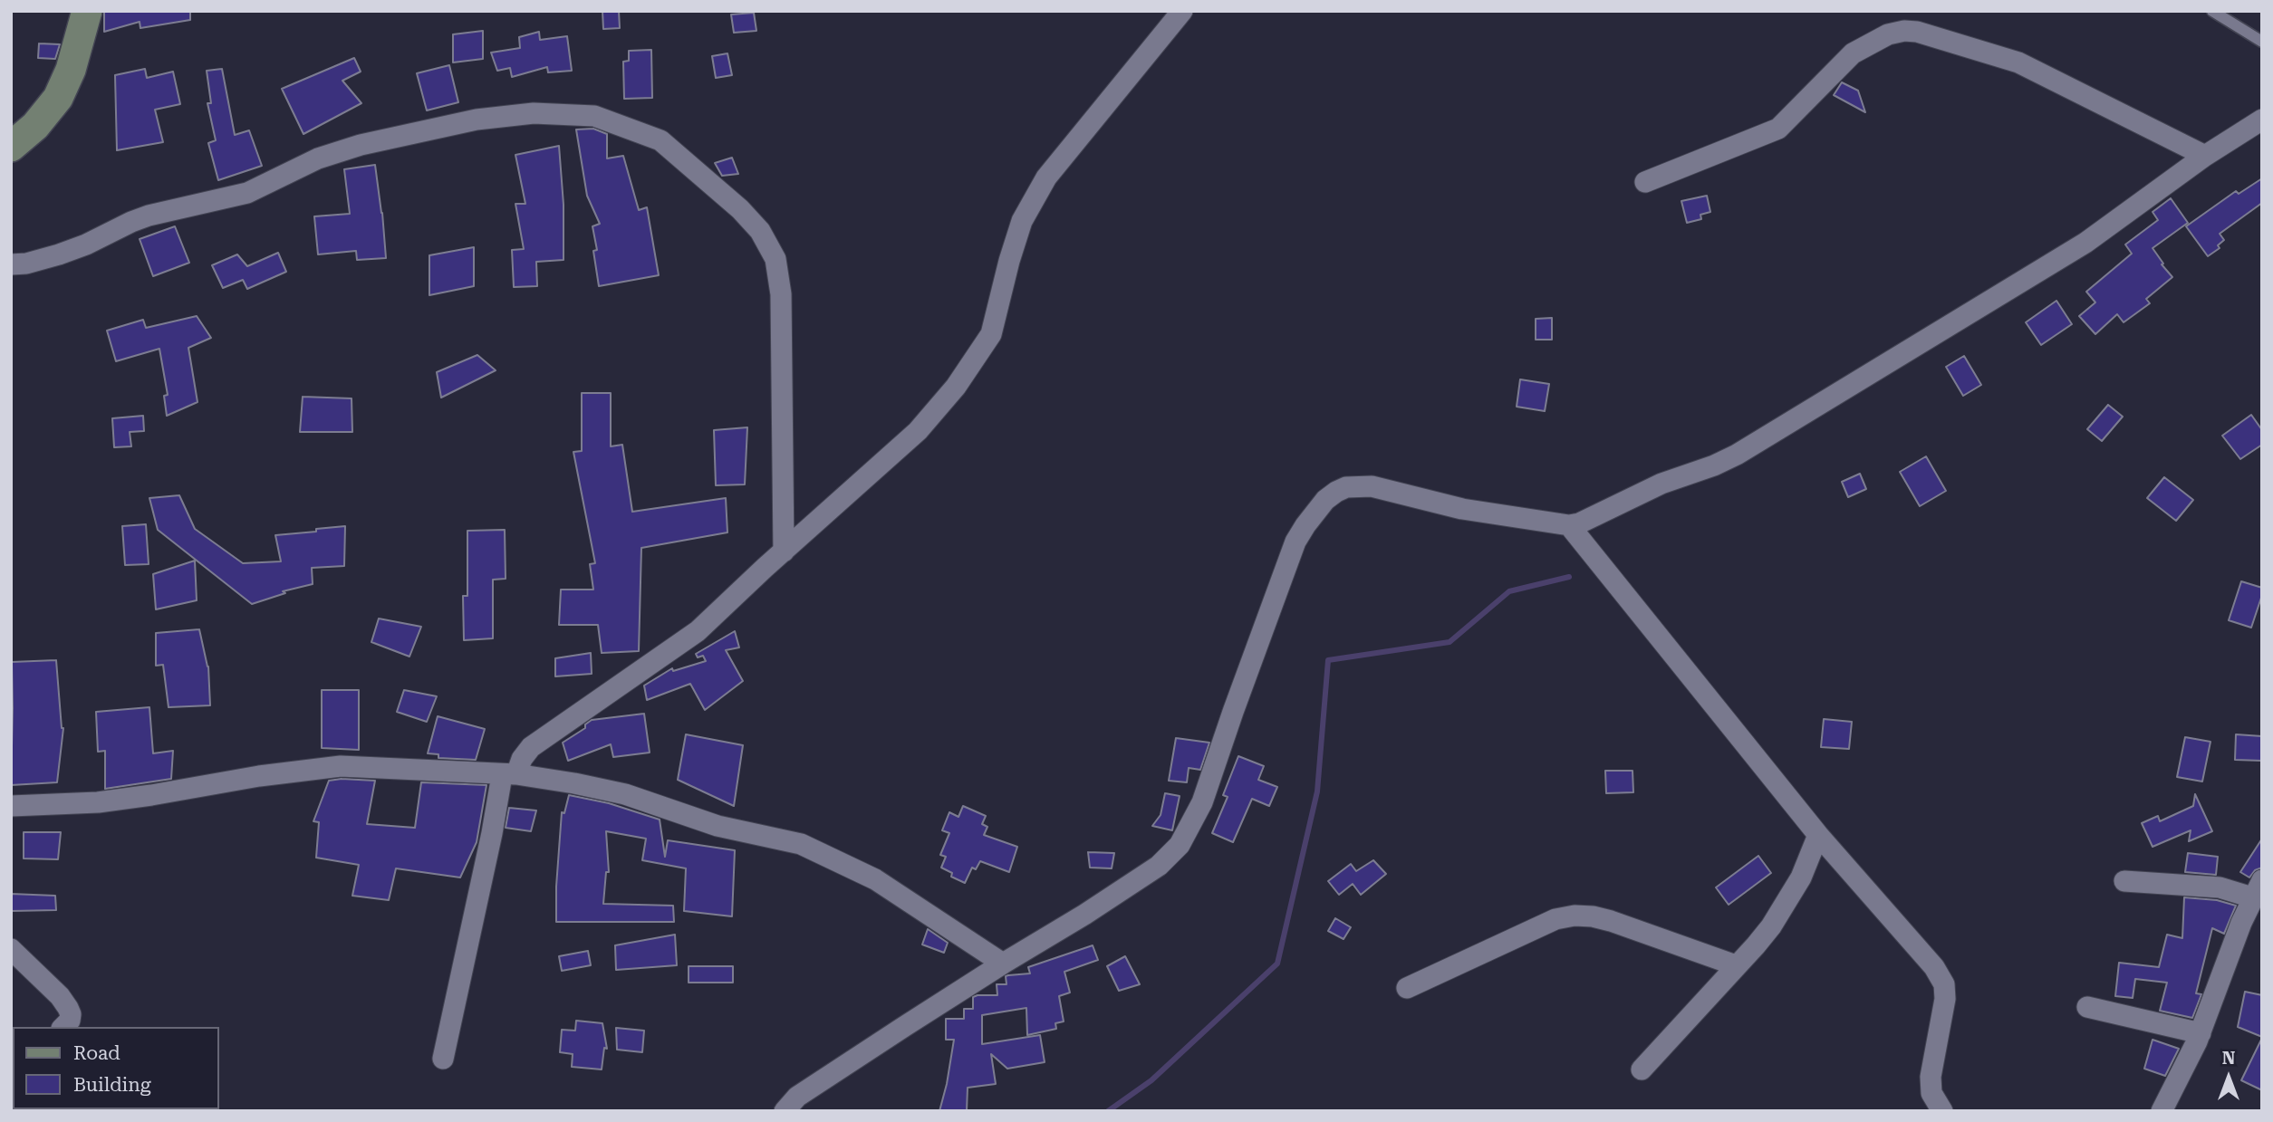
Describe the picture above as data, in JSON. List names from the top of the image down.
{
  "legend": ["Road", "Building"],
  "north": "top"
}
